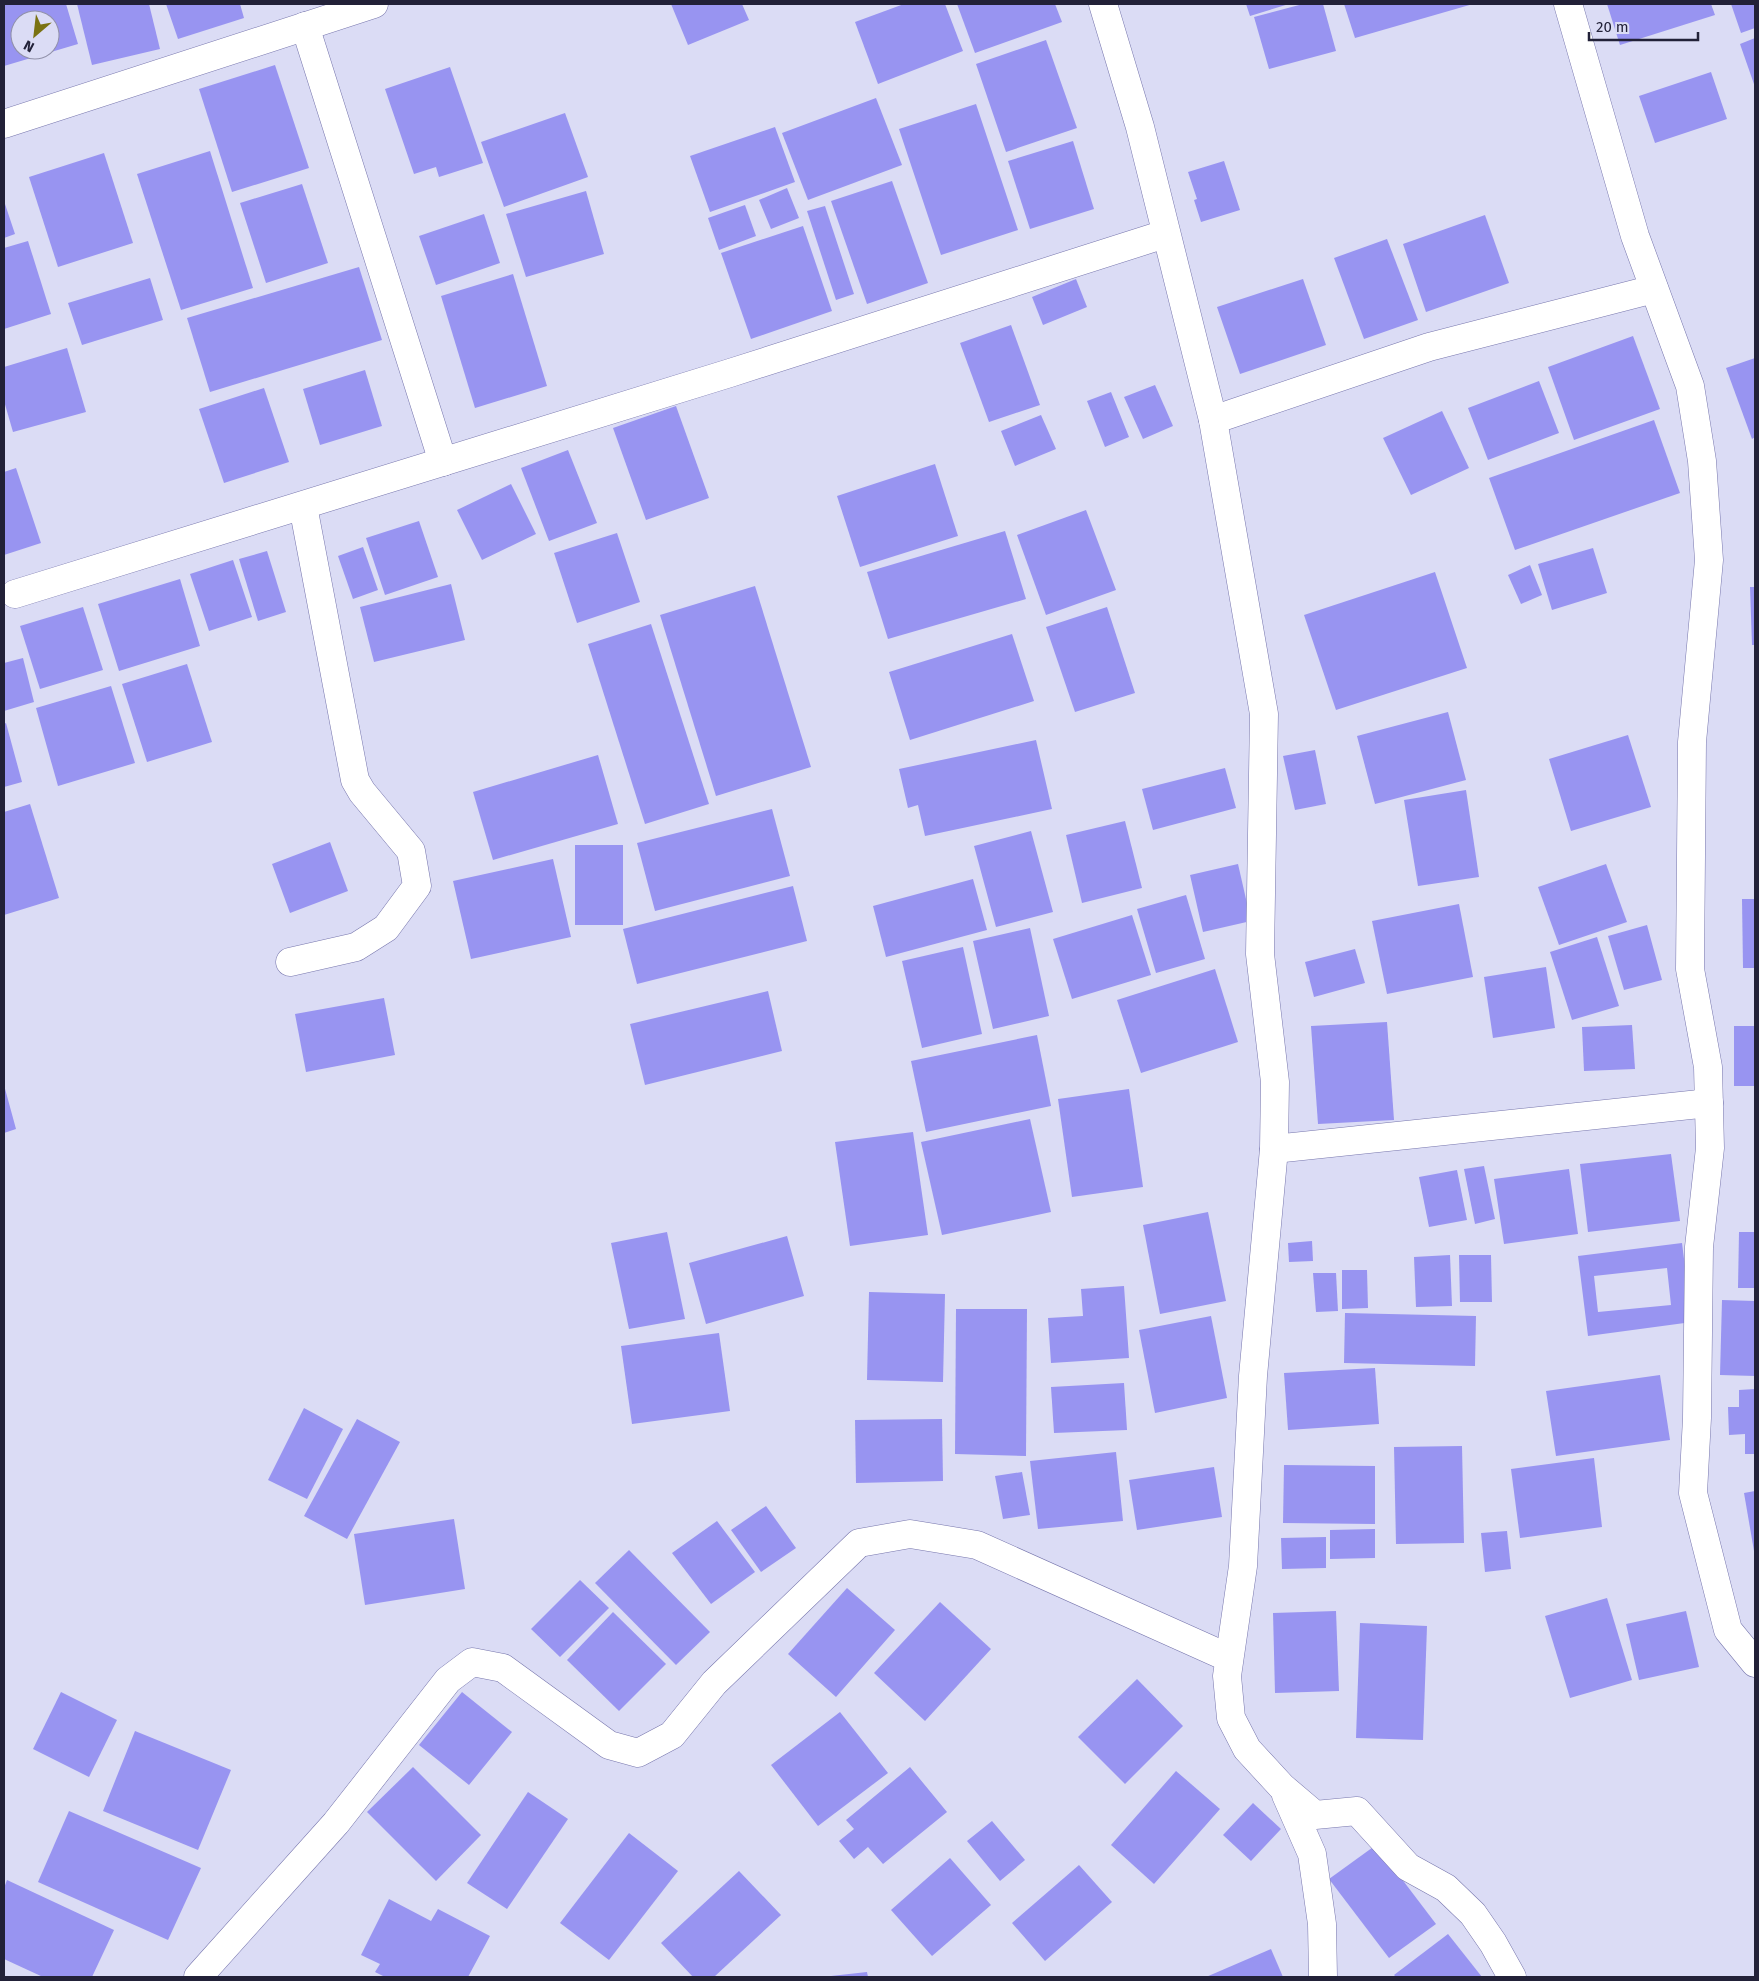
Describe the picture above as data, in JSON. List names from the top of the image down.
{
  "scale_bar": "20 m",
  "north": "bottom left"
}
